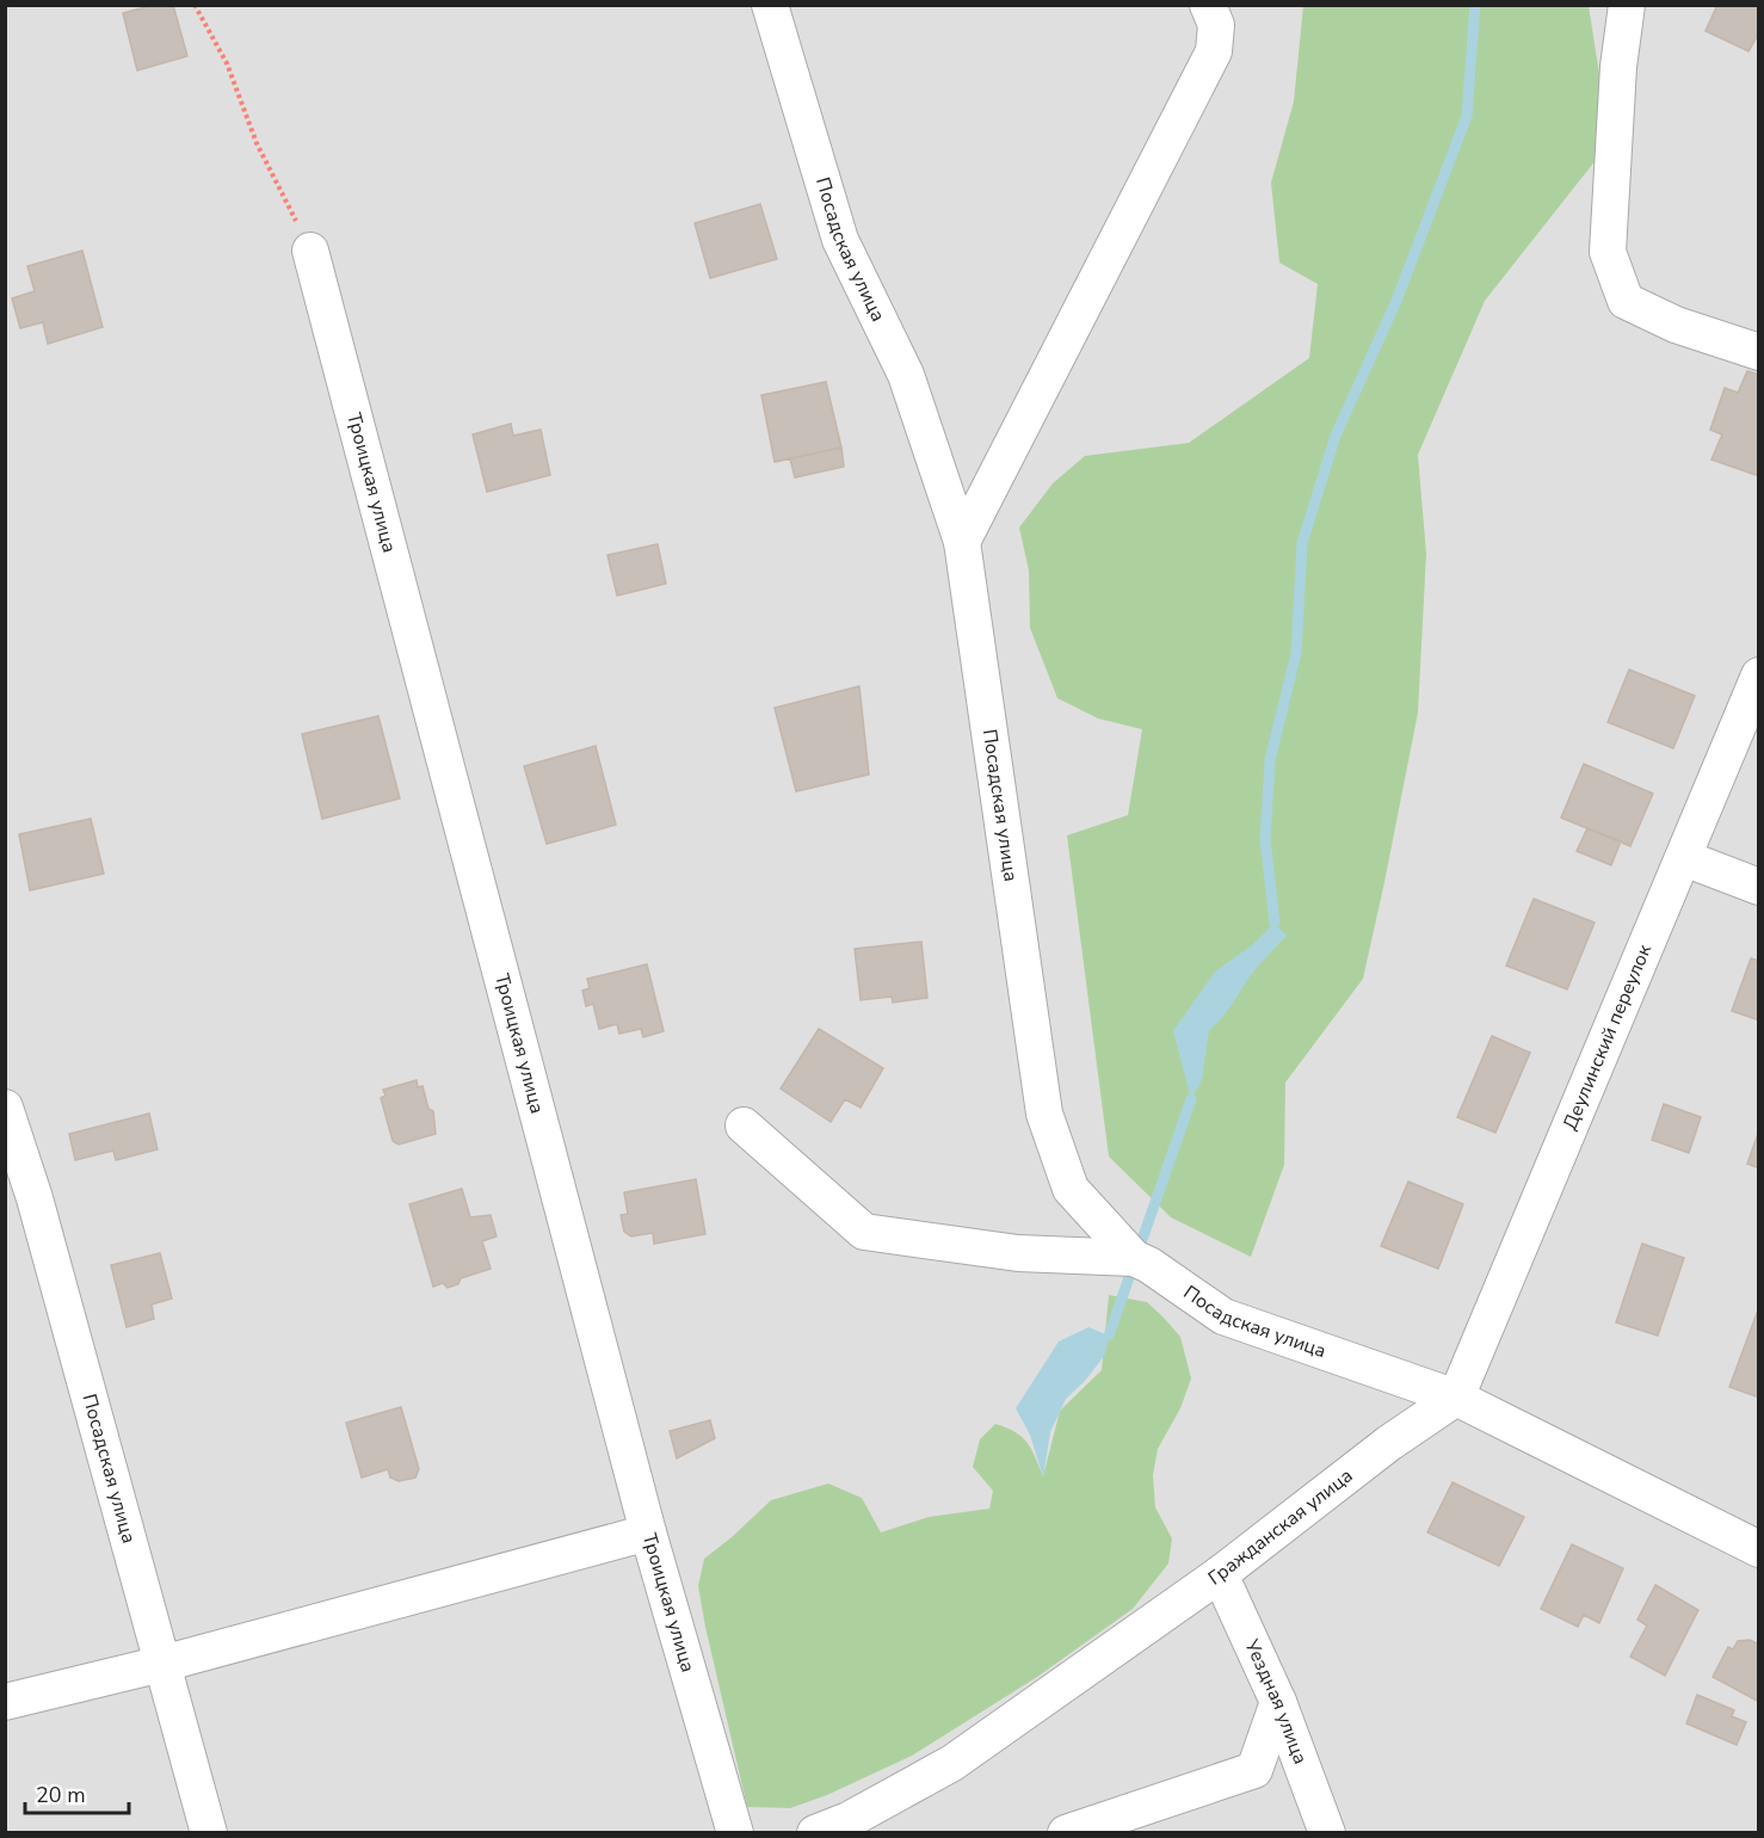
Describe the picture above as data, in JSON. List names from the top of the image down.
{
  "streets": {
    "street": [
      "Посадская улица",
      "Троицкая улица",
      "Деулинский переулок",
      "Гражданская улица",
      "Уездная улица"
    ]
  },
  "crossings": [
    ["Посадская улица", "Деулинский переулок"],
    ["Посадская улица", "Гражданская улица"],
    ["Деулинский переулок", "Гражданская улица"],
    ["Гражданская улица", "Уездная улица"]
  ],
  "scale_bar": "20 m"
}
